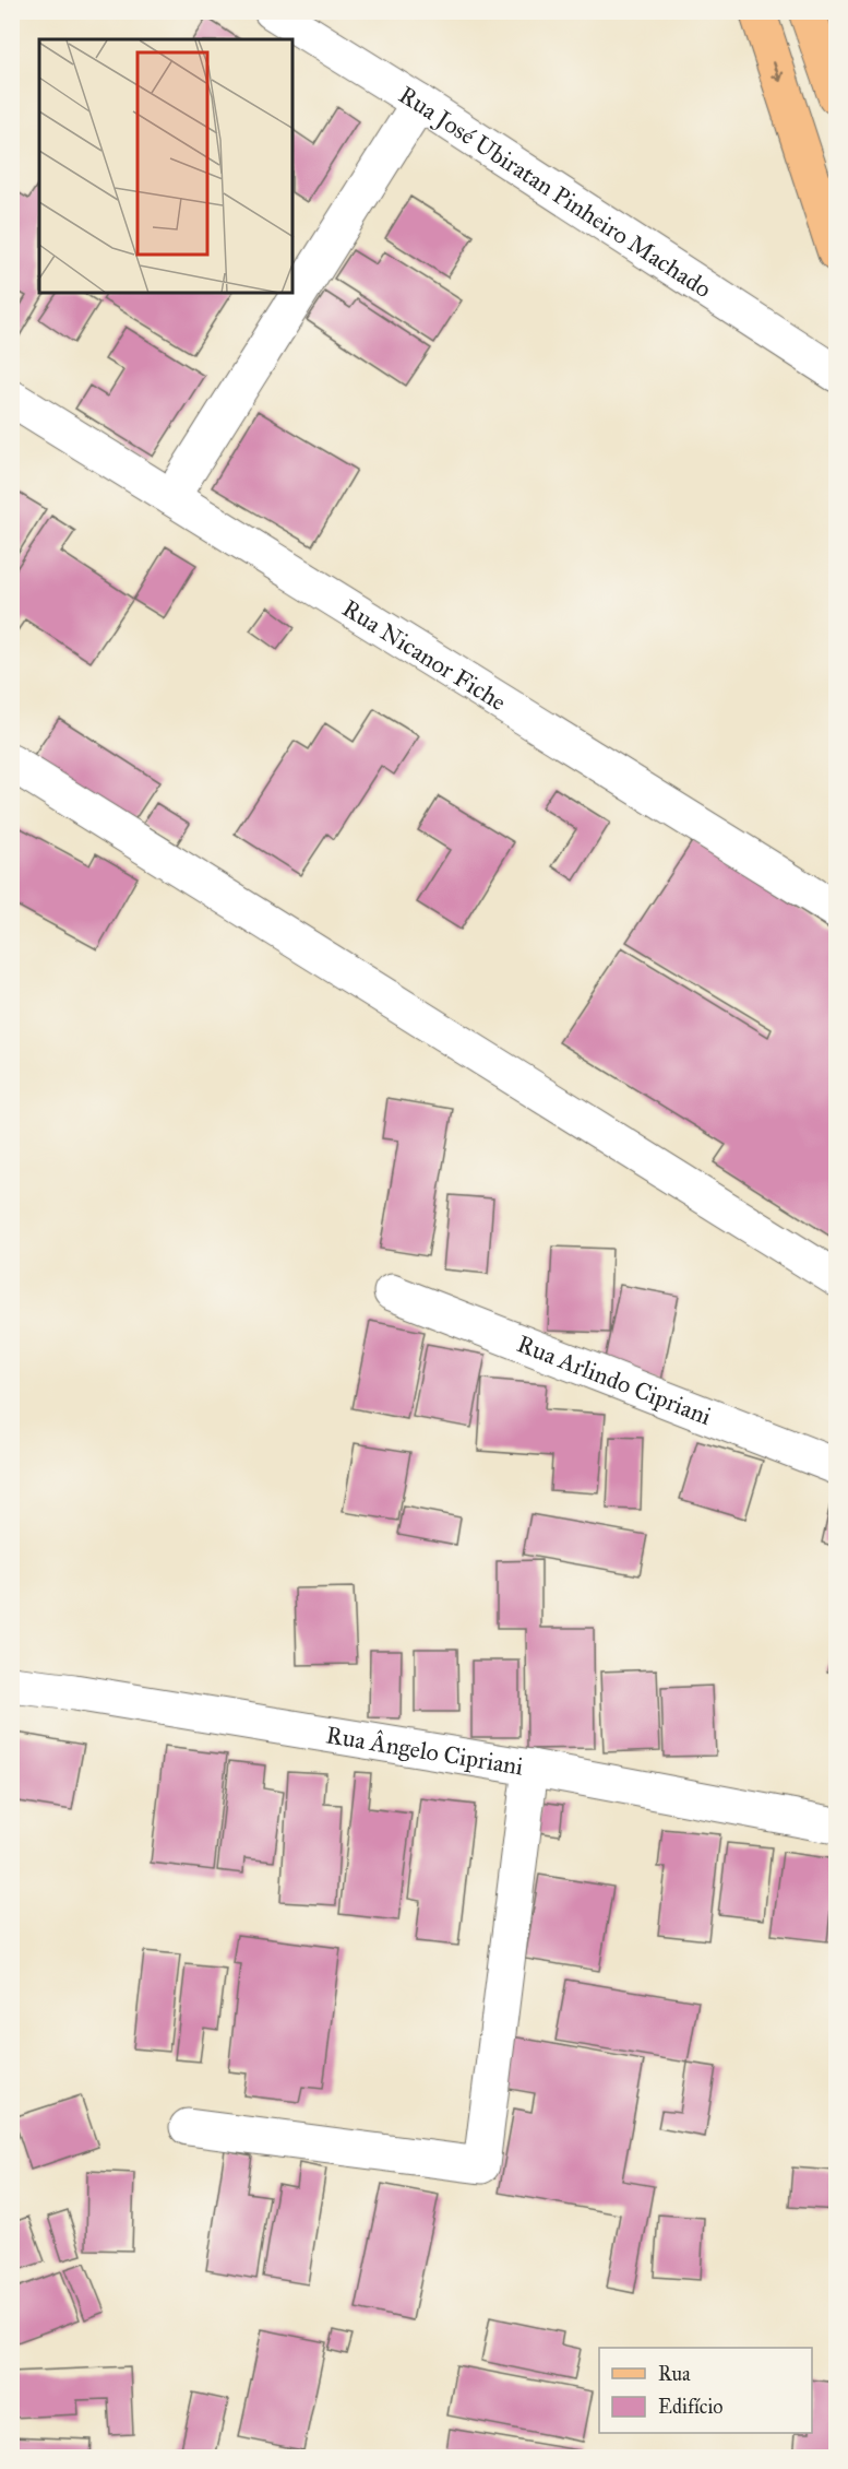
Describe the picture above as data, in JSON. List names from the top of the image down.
{
  "streets": {
    "street": [
      "Rua José Ubiratan Pinheiro Machado",
      "Rua Nicanor Fiche",
      "Rua Arlindo Cipriani",
      "Rua Ângelo Cipriani"
    ]
  },
  "legend": ["Rua", "Edifício"]
}
